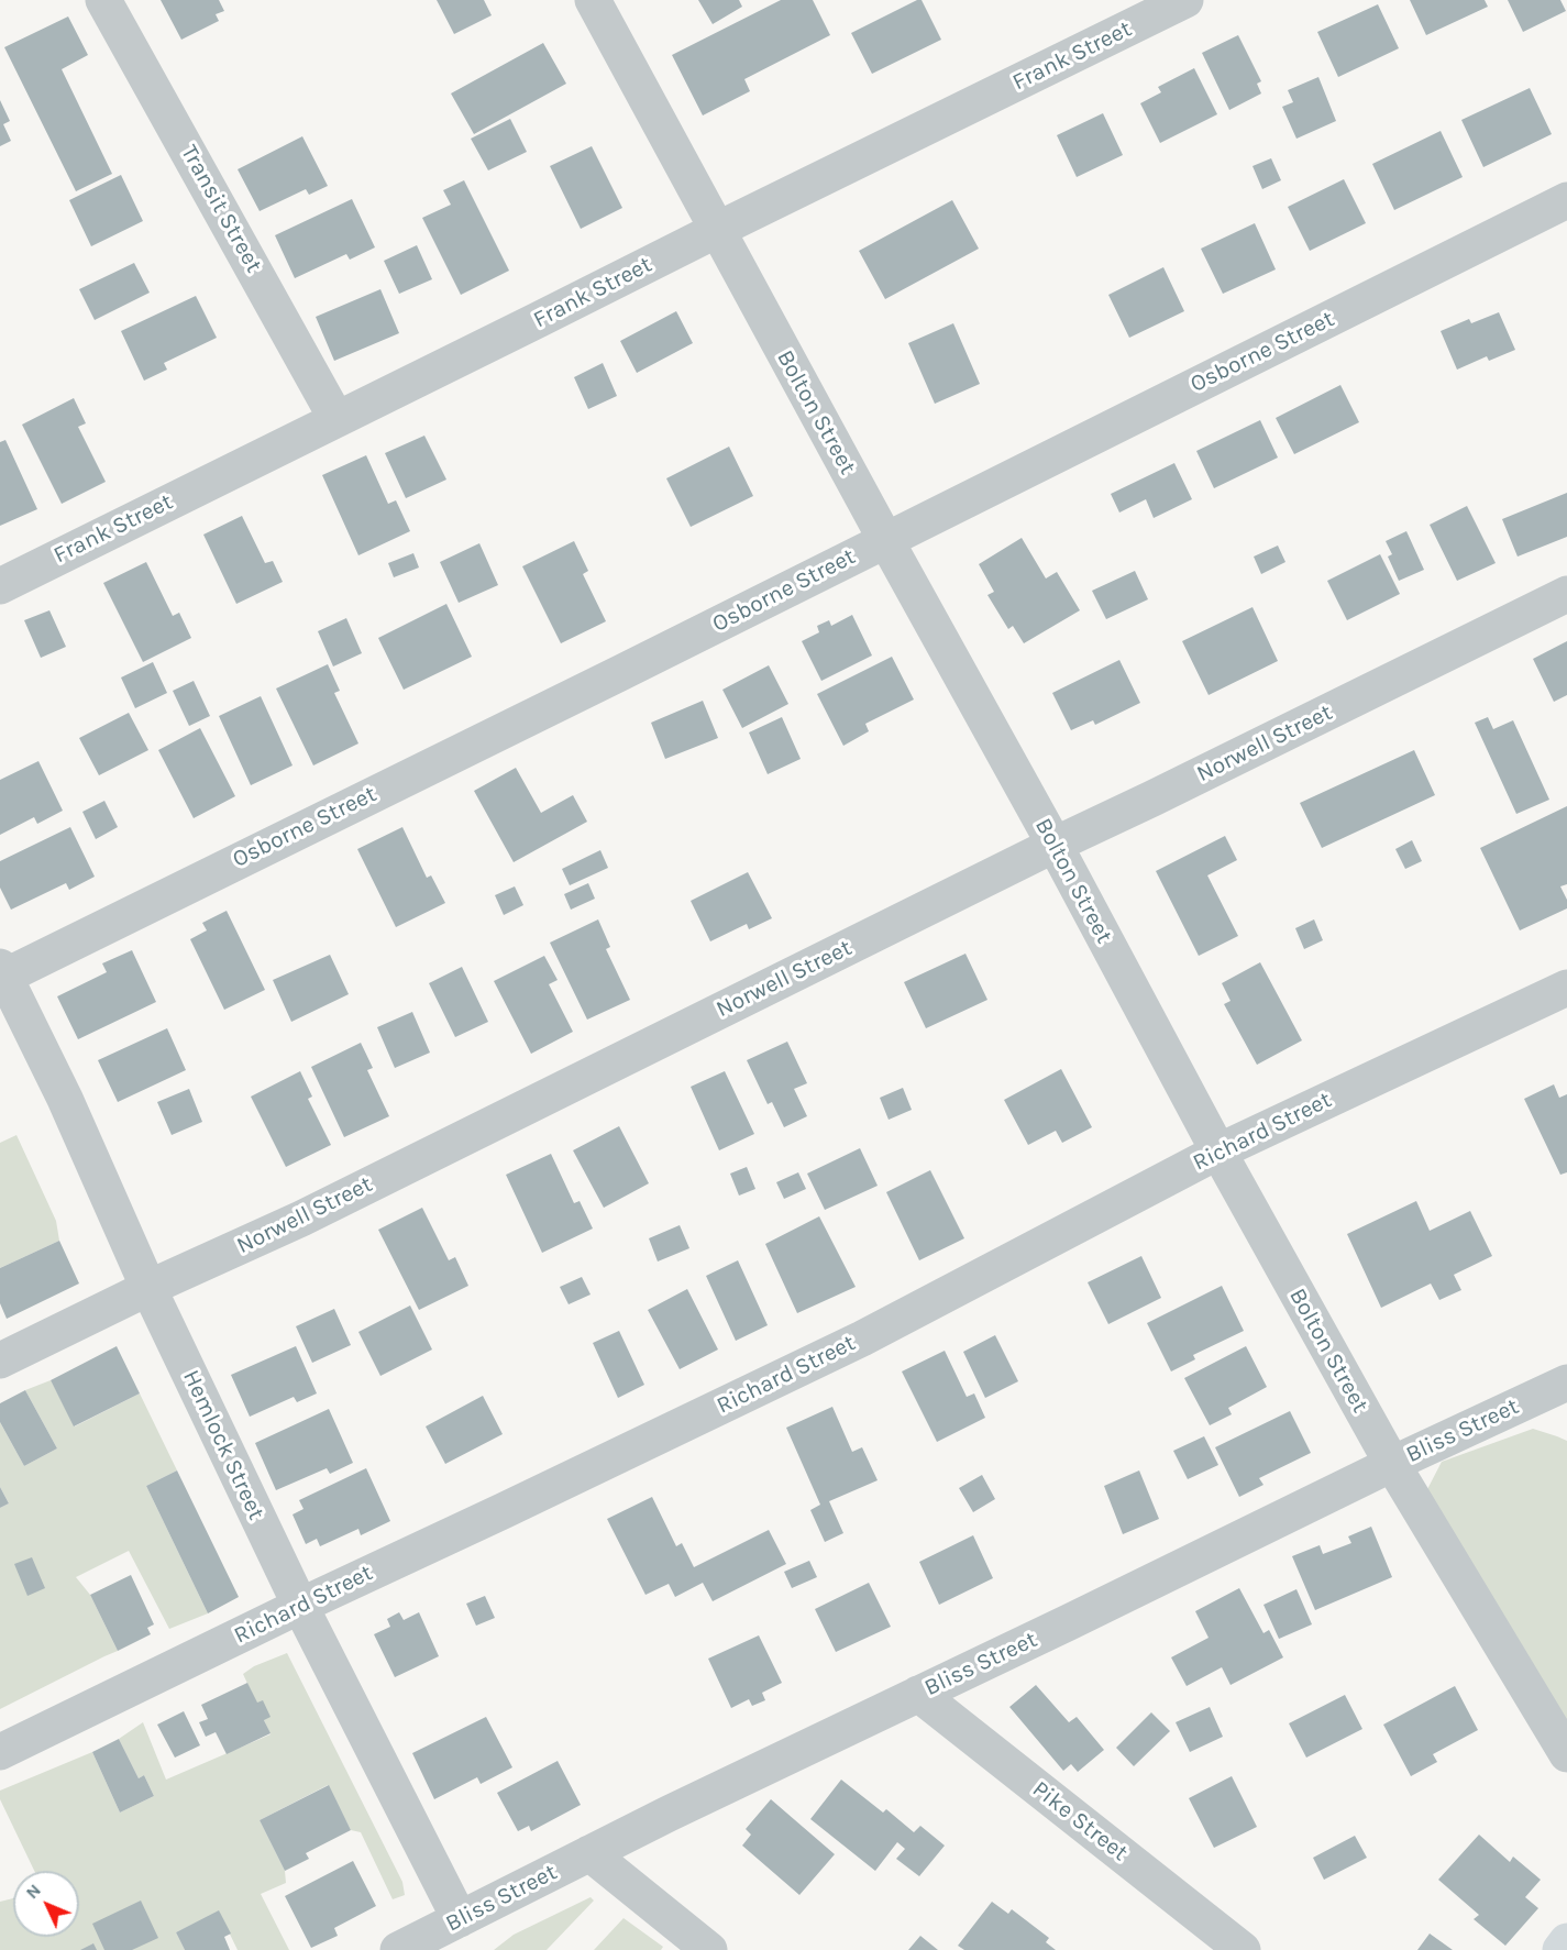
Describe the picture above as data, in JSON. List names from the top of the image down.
{
  "streets": {
    "street": [
      "Frank Street",
      "Transit Street",
      "Osborne Street",
      "Bolton Street",
      "Norwell Street",
      "Richard Street",
      "Bliss Street",
      "Hemlock Street",
      "Pike Street"
    ]
  },
  "crossings": [
    ["Frank Street", "Transit Street"],
    ["Frank Street", "Bolton Street"],
    ["Osborne Street", "Bolton Street"],
    ["Osborne Street", "Hemlock Street"],
    ["Bolton Street", "Norwell Street"],
    ["Bolton Street", "Richard Street"],
    ["Bolton Street", "Bliss Street"],
    ["Norwell Street", "Hemlock Street"],
    ["Richard Street", "Hemlock Street"],
    ["Bliss Street", "Hemlock Street"],
    ["Bliss Street", "Pike Street"]
  ],
  "north": "top left"
}
